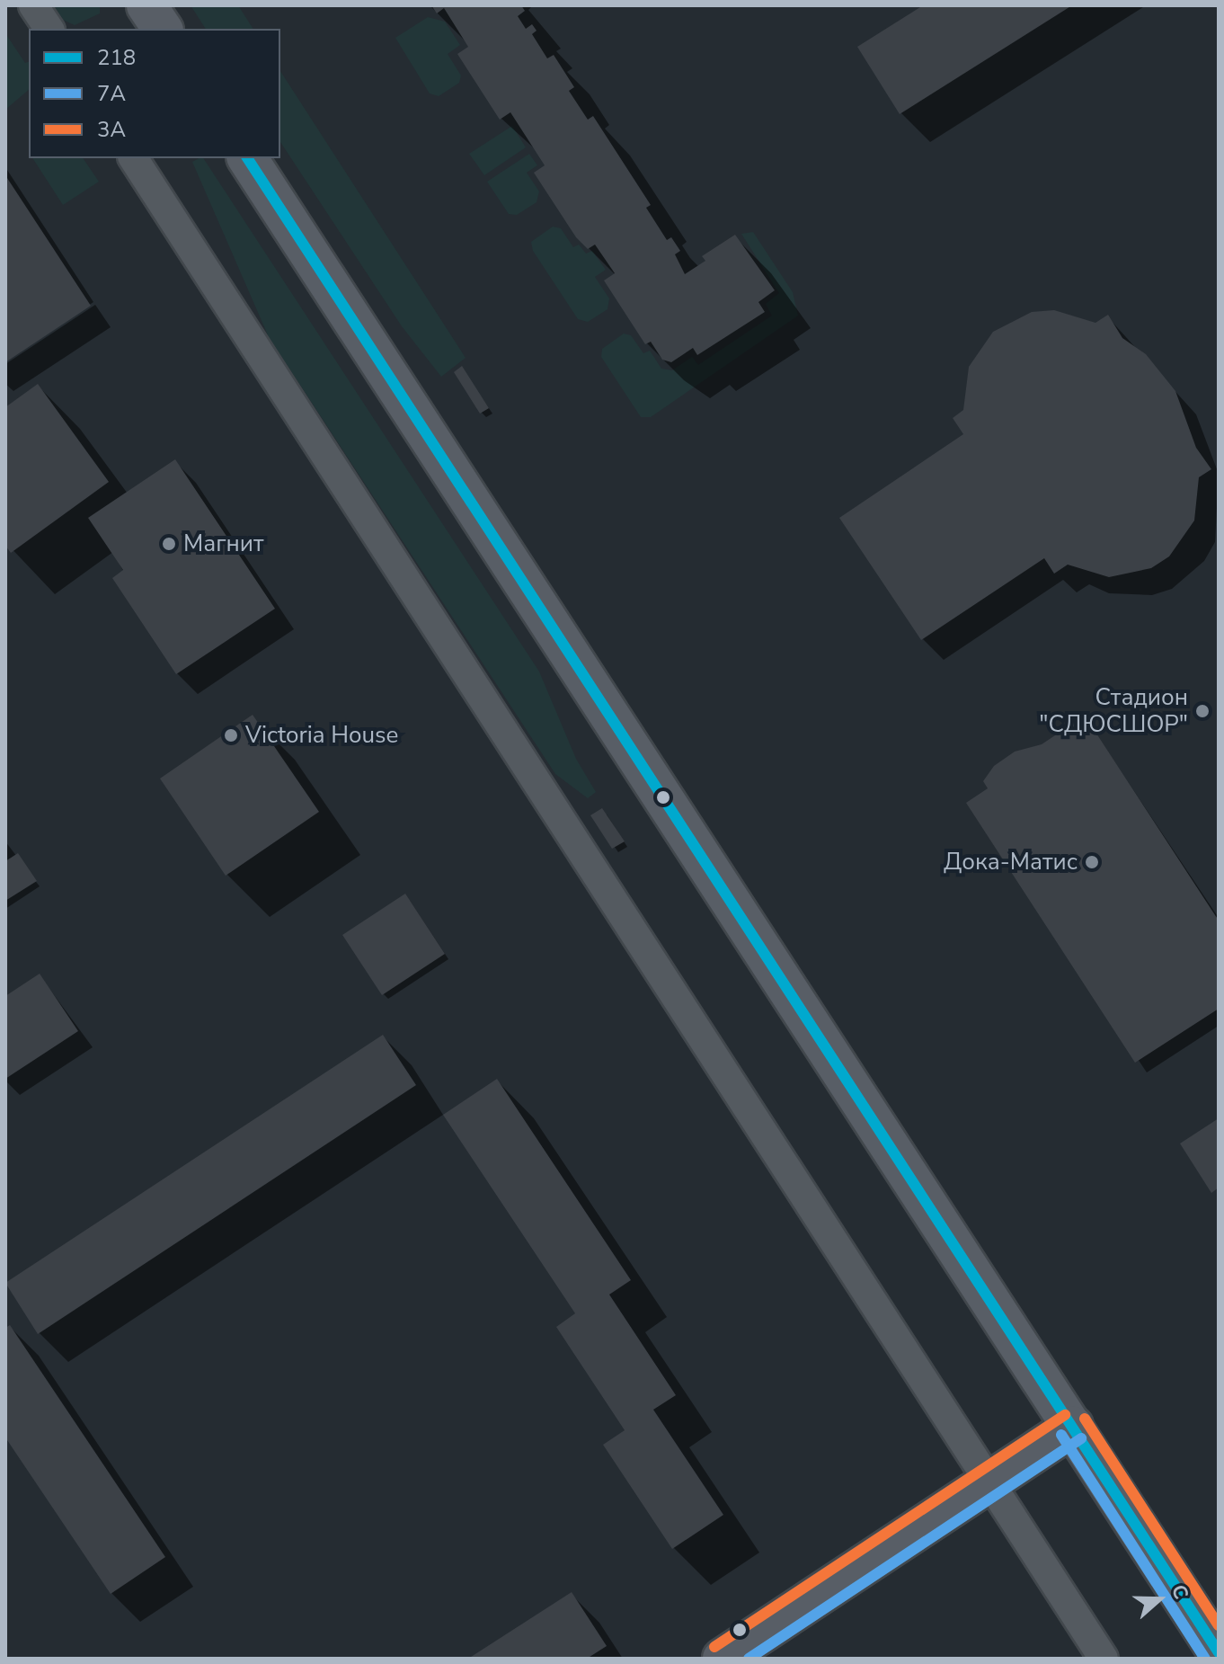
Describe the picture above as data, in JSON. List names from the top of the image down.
{
  "places": [
    "Магнит",
    "Стадион \"СДЮСШОР\"",
    "Victoria House",
    "Дока-Матис"
  ],
  "lines": ["transit line 218", "transit line 3А", "transit line 7А"],
  "legend": ["218", "7А", "3А"],
  "north": "right"
}
